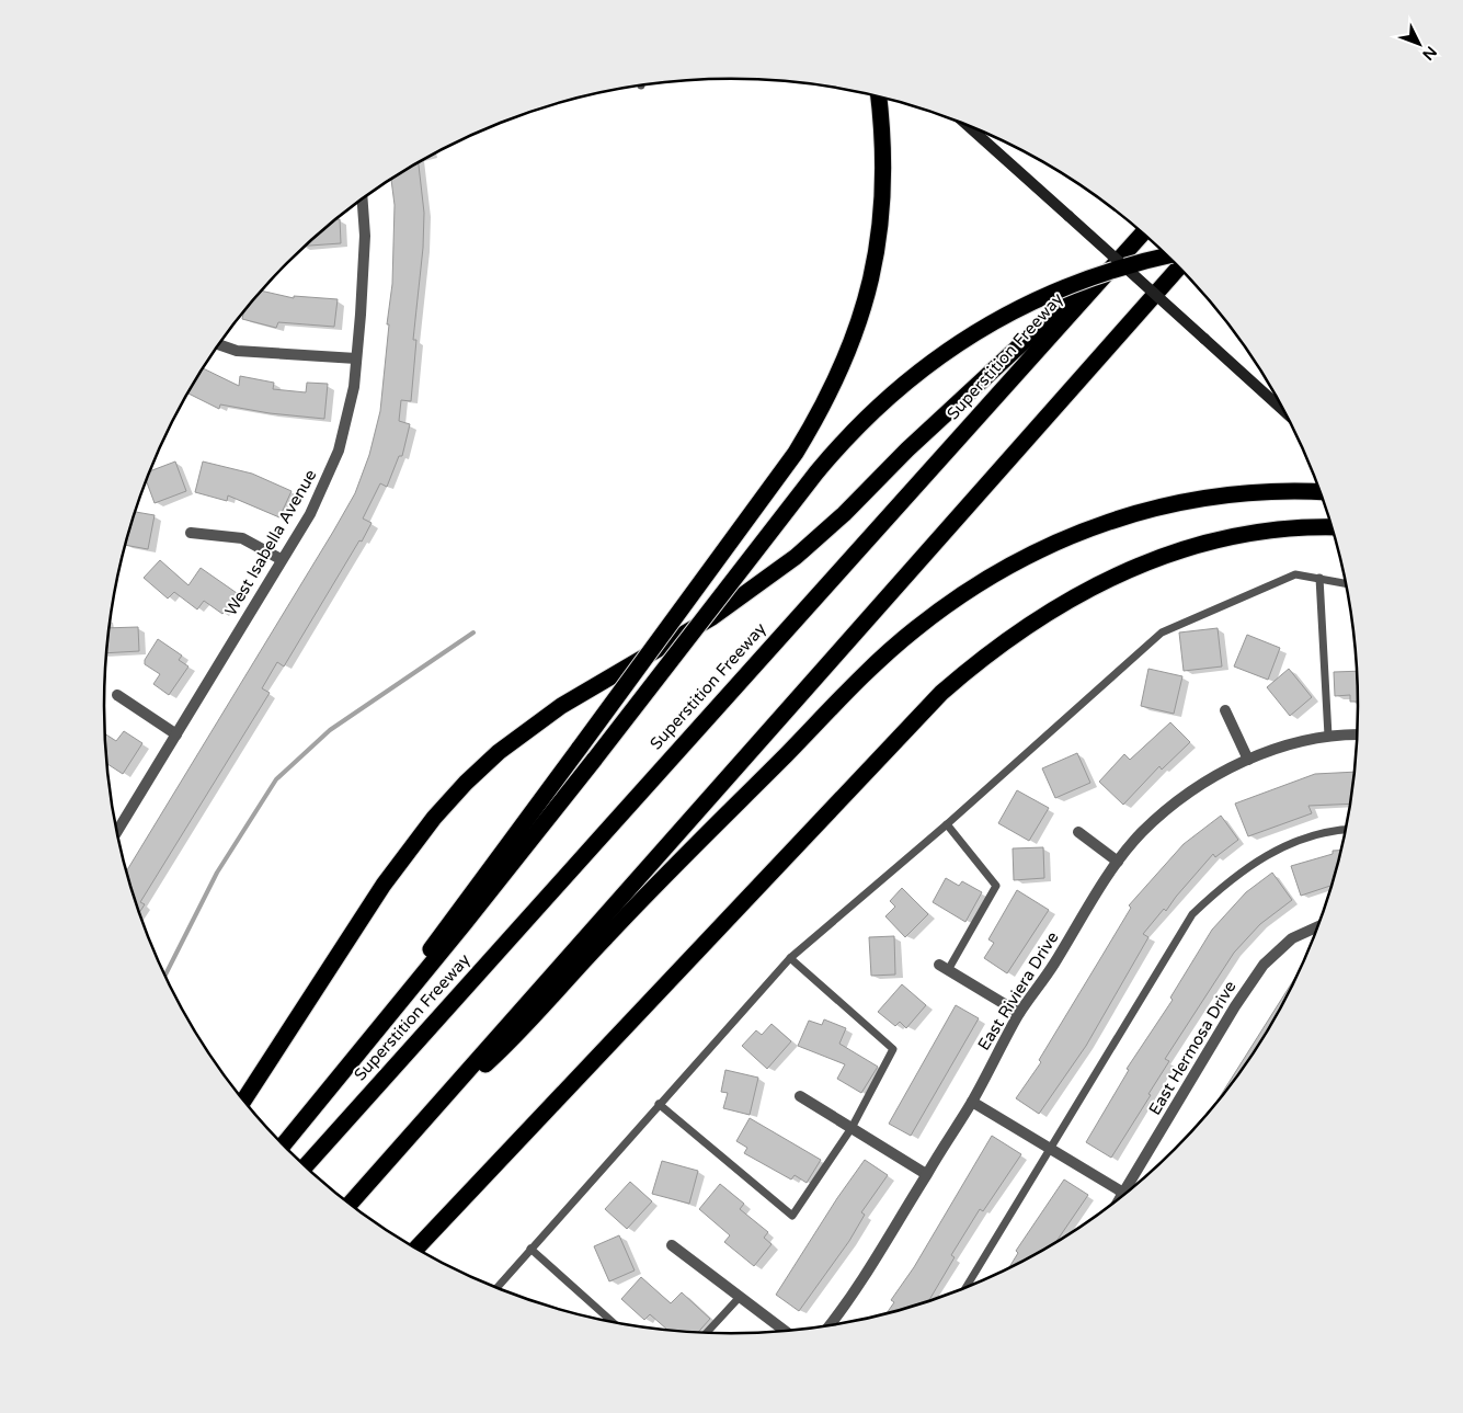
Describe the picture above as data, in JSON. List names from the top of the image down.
{
  "streets": {
    "highway": ["Superstition Freeway"],
    "street": ["West Isabella Avenue", "East Riviera Drive", "East Hermosa Drive"]
  },
  "north": "bottom right"
}
